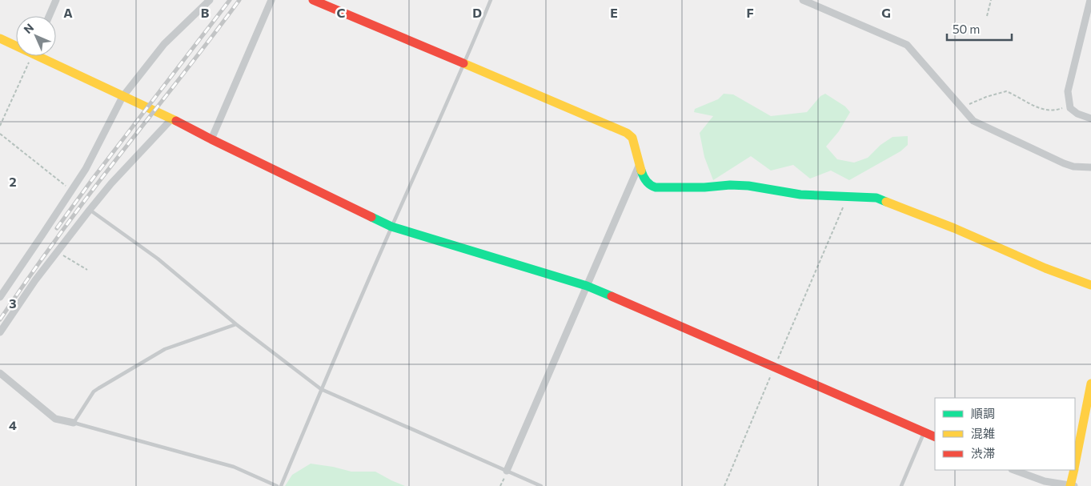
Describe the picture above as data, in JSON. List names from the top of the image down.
{
  "legend": ["順調", "混雑", "渋滞"],
  "scale_bar": "50 m",
  "north": "top left",
  "grid": {
    "columns": [
      "A",
      "B",
      "C",
      "D",
      "E",
      "F",
      "G"
    ],
    "rows": ["2", "3", "4"]
  }
}
